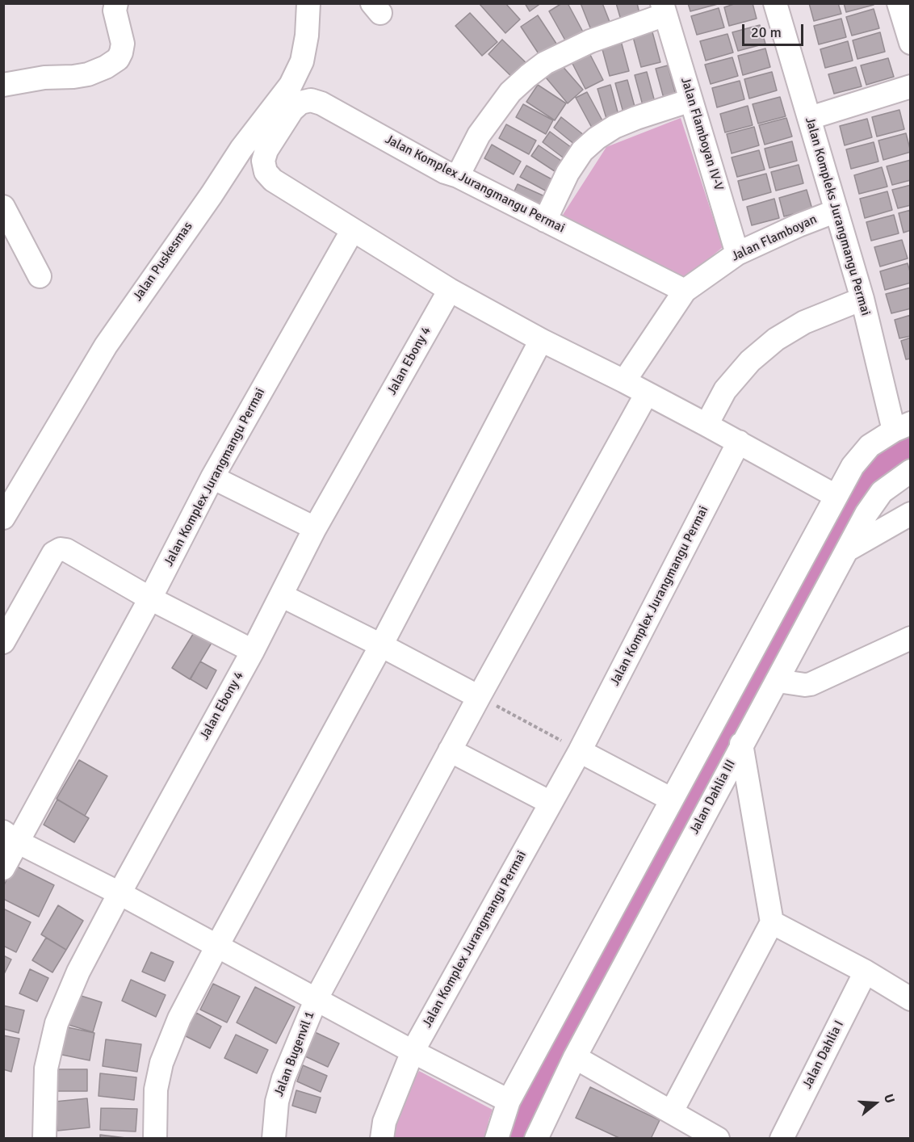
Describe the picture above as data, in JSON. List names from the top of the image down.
{
  "streets": {
    "street": [
      "Jalan Flamboyan IV-V",
      "Jalan Komplex Jurangmangu Permai",
      "Jalan Kompleks Jurangmangu Permai",
      "Jalan Flamboyan",
      "Jalan Puskesmas",
      "Jalan Ebony 4",
      "Jalan Dahlia III",
      "Jalan Bugenvil 1",
      "Jalan Dahlia I"
    ]
  },
  "crossings": [
    ["Jalan Flamboyan IV-V", "Jalan Komplex Jurangmangu Permai"],
    ["Jalan Flamboyan IV-V", "Jalan Flamboyan"],
    ["Jalan Komplex Jurangmangu Permai", "Jalan Flamboyan"],
    ["Jalan Komplex Jurangmangu Permai", "Jalan Ebony 4"],
    ["Jalan Kompleks Jurangmangu Permai", "Jalan Flamboyan"]
  ],
  "scale_bar": "20 m",
  "north": "right"
}
